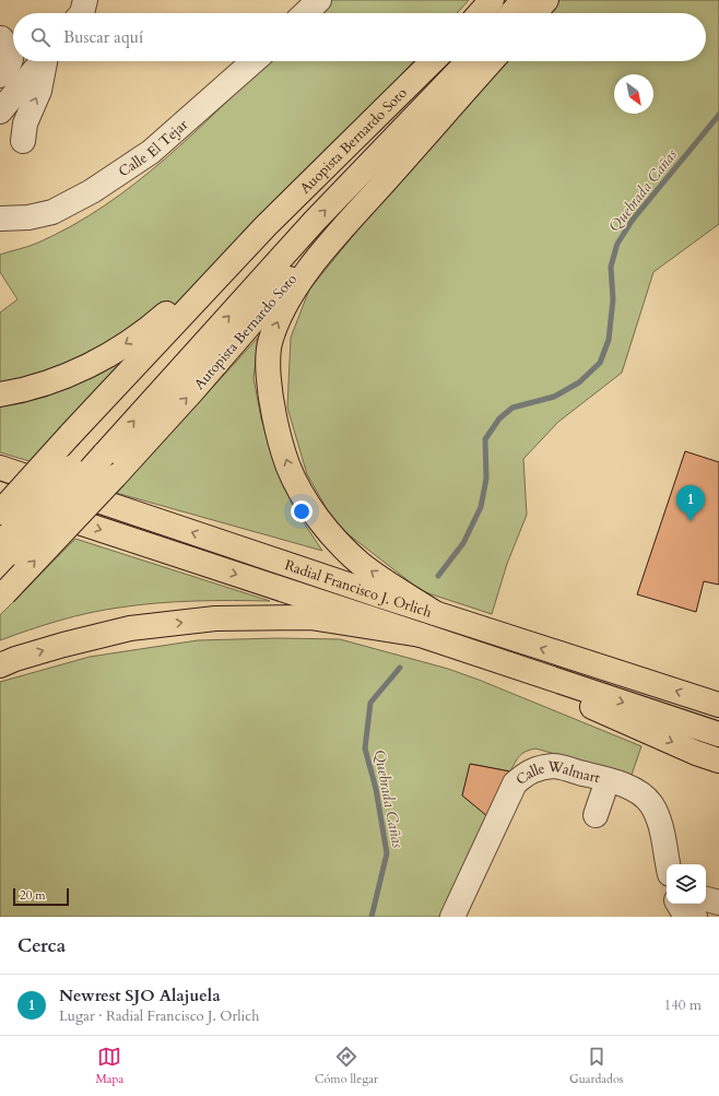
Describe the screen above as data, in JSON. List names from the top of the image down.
{
  "streets": {
    "main road": ["Auopista Bernardo Soto", "Autopista Bernardo Soto", "Radial Francisco J. Orlich"],
    "street": ["Calle El Tejar", "Calle Walmart"]
  },
  "crossings": [
    ["Auopista Bernardo Soto", "Autopista Bernardo Soto"]
  ],
  "water": ["Quebrada Cañas"],
  "scale_bar": "20 m",
  "north": "bottom right",
  "page": {
    "search": "Buscar aquí",
    "pins": "1",
    "scale": "20 m",
    "heading": "Cerca",
    "list": [
      {
        "mark": "1",
        "name": "Newrest SJO Alajuela",
        "note": "Lugar · Radial Francisco J. Orlich",
        "value": "140 m"
      }
    ],
    "nav": ["Mapa", "Cómo llegar", "Guardados"]
  }
}
